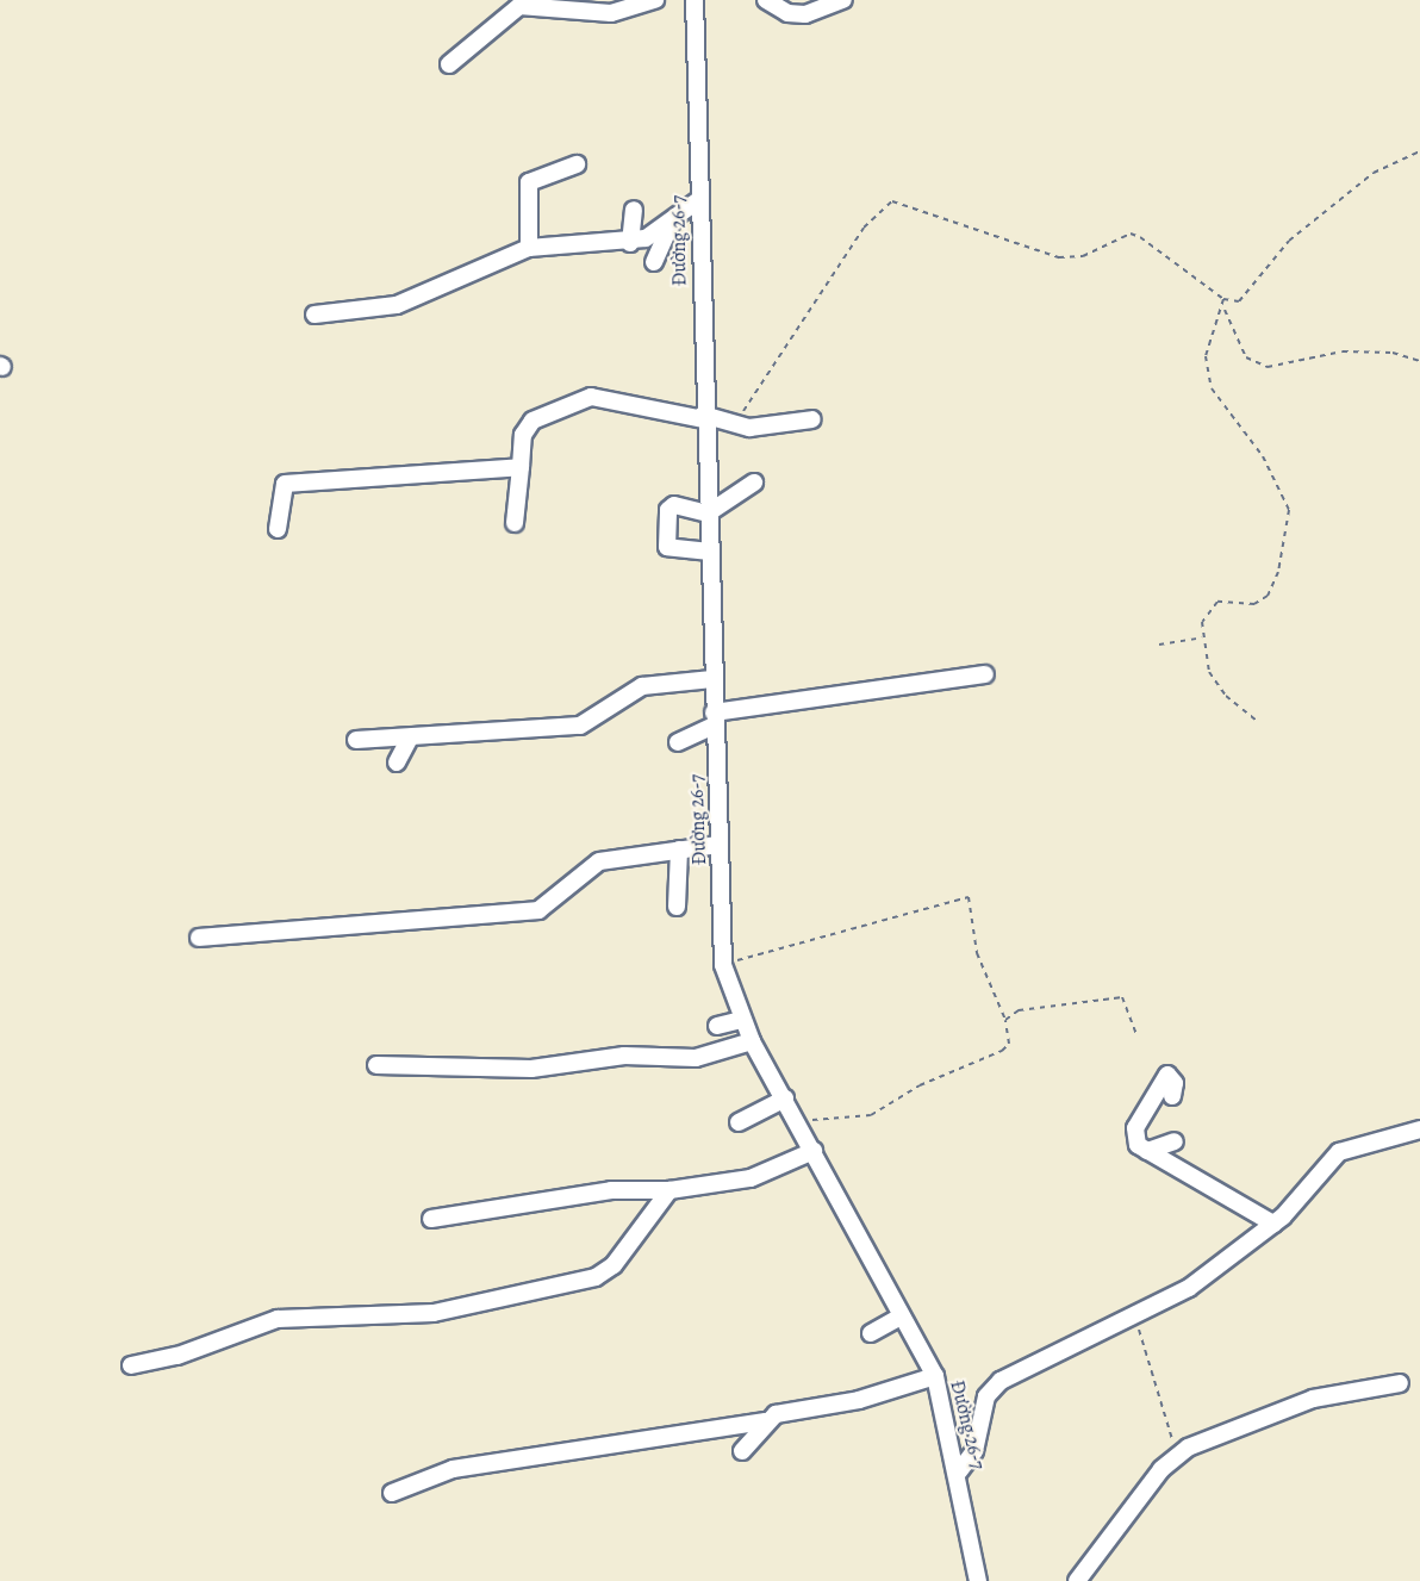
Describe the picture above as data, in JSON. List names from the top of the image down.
{
  "streets": {
    "street": ["Đường 26-7"]
  }
}
